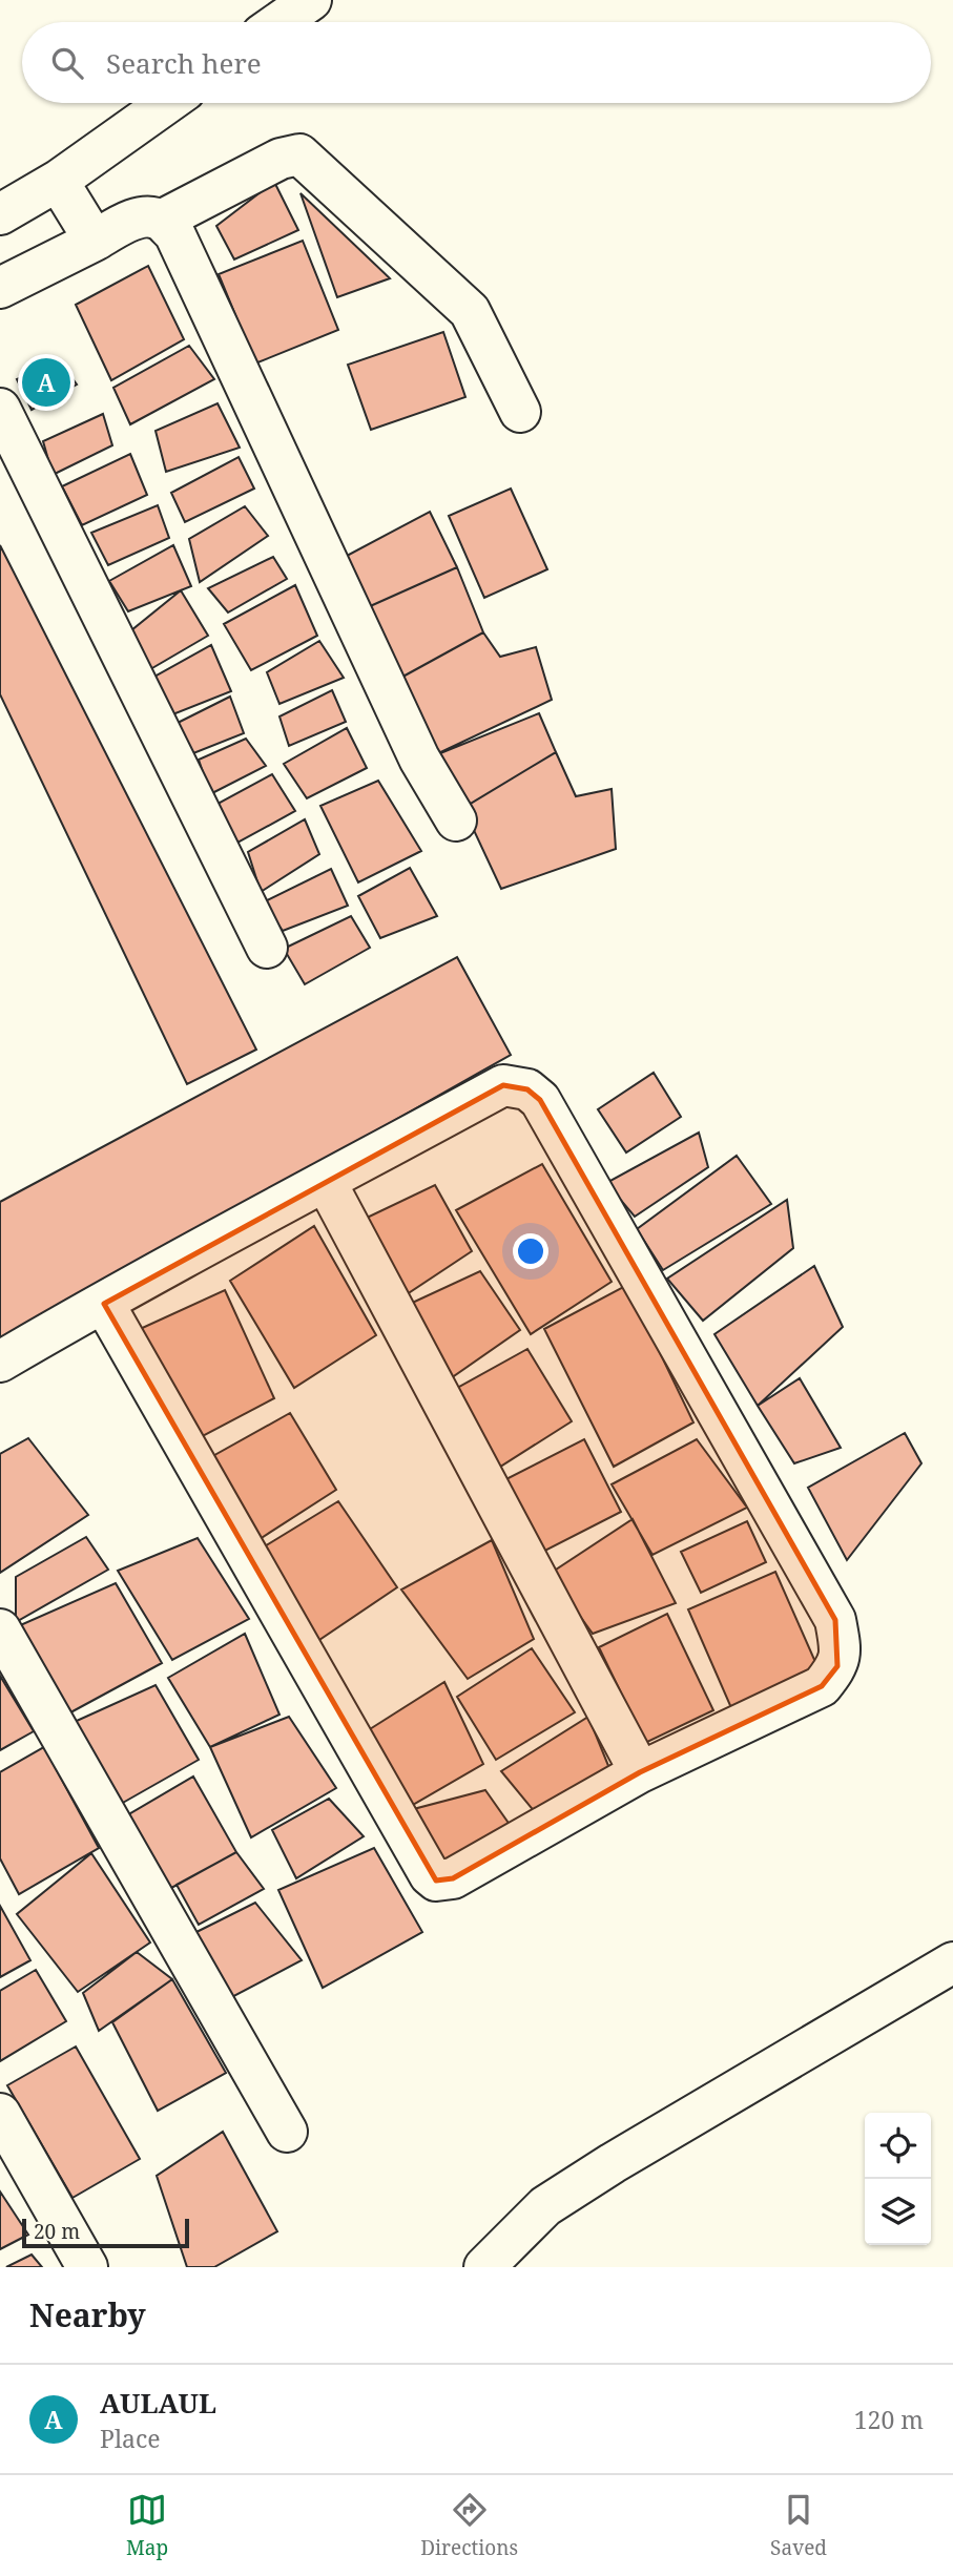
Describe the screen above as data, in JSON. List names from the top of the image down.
{
  "scale_bar": "20 m",
  "page": {
    "search": "Search here",
    "pins": "A",
    "scale": "20 m",
    "heading": "Nearby",
    "list": [
      {
        "mark": "A",
        "name": "AULAUL",
        "note": "Place",
        "value": "120 m"
      }
    ],
    "nav": ["Map", "Directions", "Saved"]
  }
}
